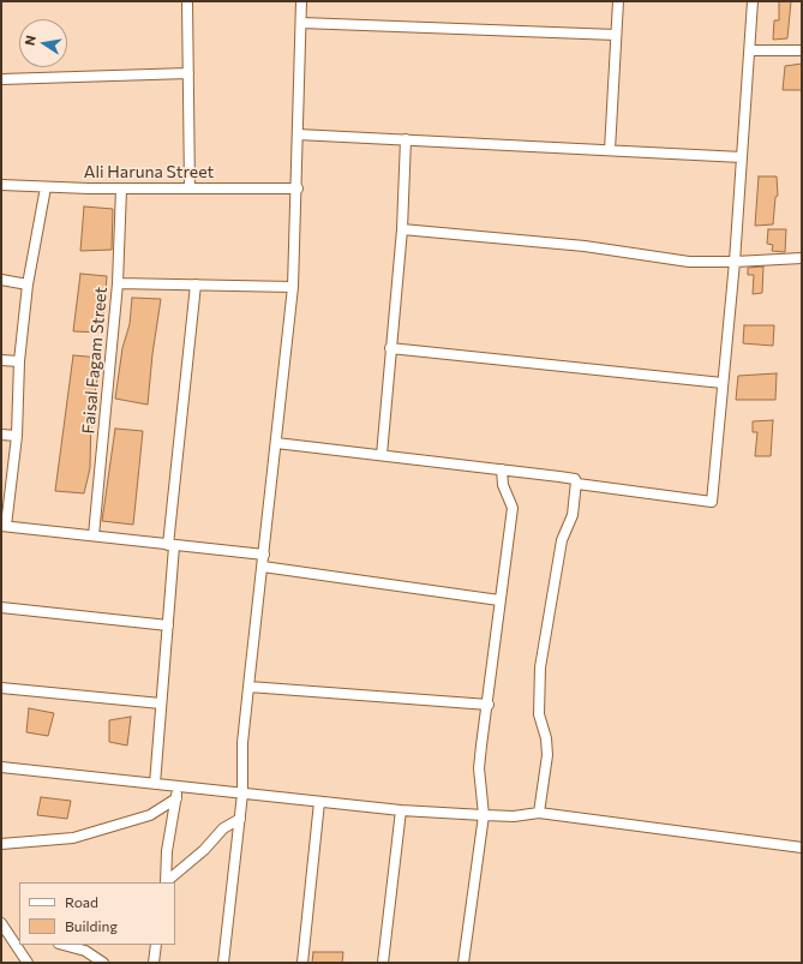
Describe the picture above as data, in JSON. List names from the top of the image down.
{
  "streets": {
    "street": ["Ali Haruna Street", "Faisal Fagam Street"]
  },
  "crossings": [
    ["Ali Haruna Street", "Faisal Fagam Street"]
  ],
  "legend": ["Road", "Building"],
  "north": "left"
}
